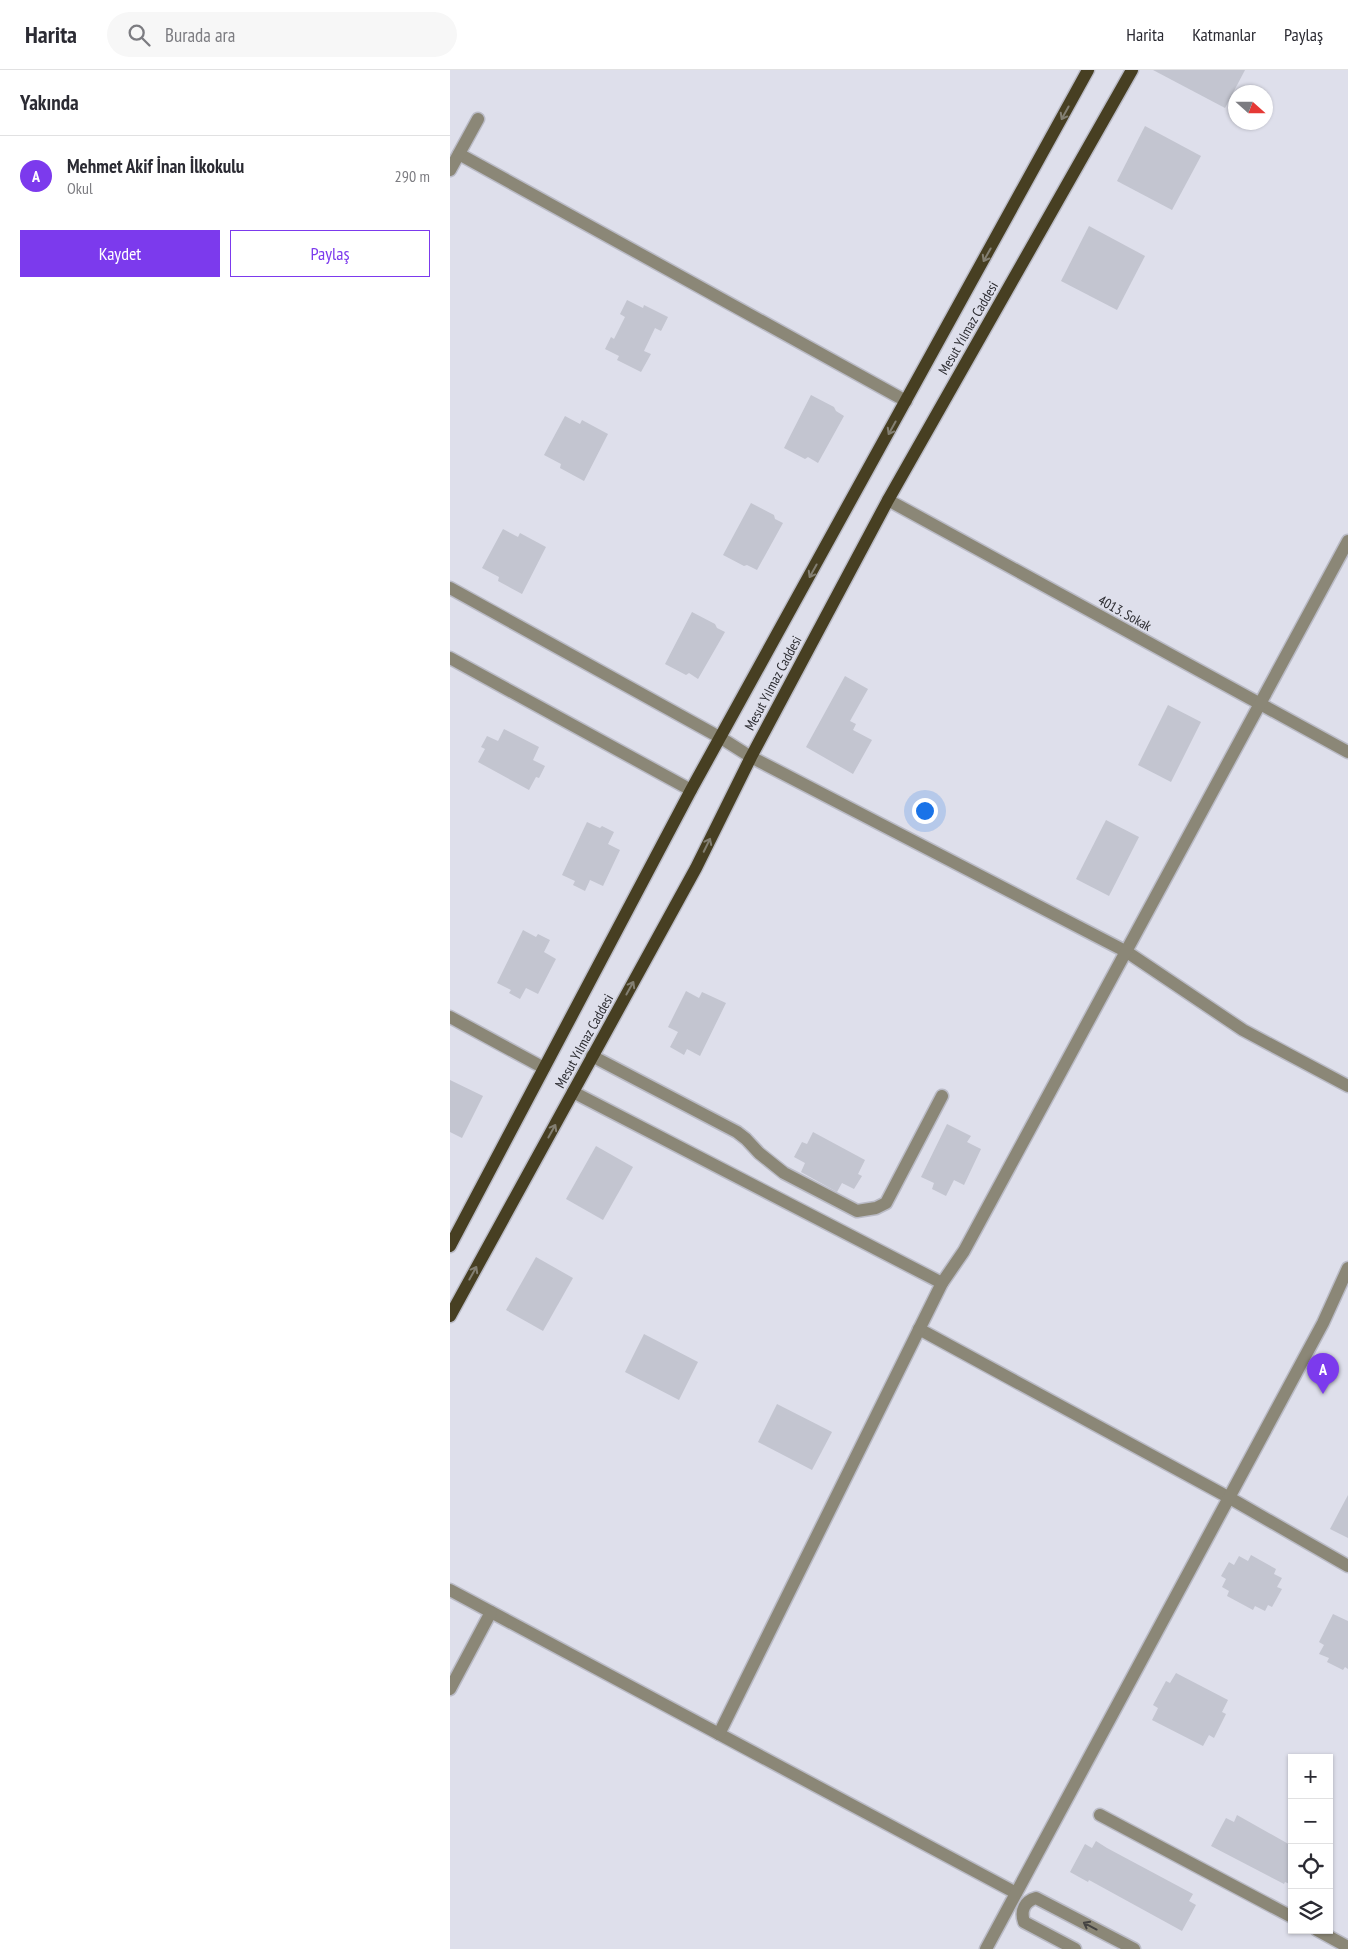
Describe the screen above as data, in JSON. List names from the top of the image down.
{
  "streets": {
    "main road": ["Mesut Yılmaz Caddesi"],
    "street": ["4013. Sokak"]
  },
  "crossings": [
    ["Mesut Yılmaz Caddesi", "4013. Sokak"]
  ],
  "north": "right",
  "page": {
    "header": "Harita",
    "search": "Burada ara",
    "nav": ["Harita", "Katmanlar", "Paylaş"],
    "heading": "Yakında",
    "list": [
      {
        "mark": "A",
        "name": "Mehmet Akif İnan İlkokulu",
        "note": "Okul",
        "value": "290 m"
      }
    ],
    "buttons": ["Kaydet", "Paylaş"],
    "pins": "A",
    "map_buttons": ["+", "−"]
  }
}
